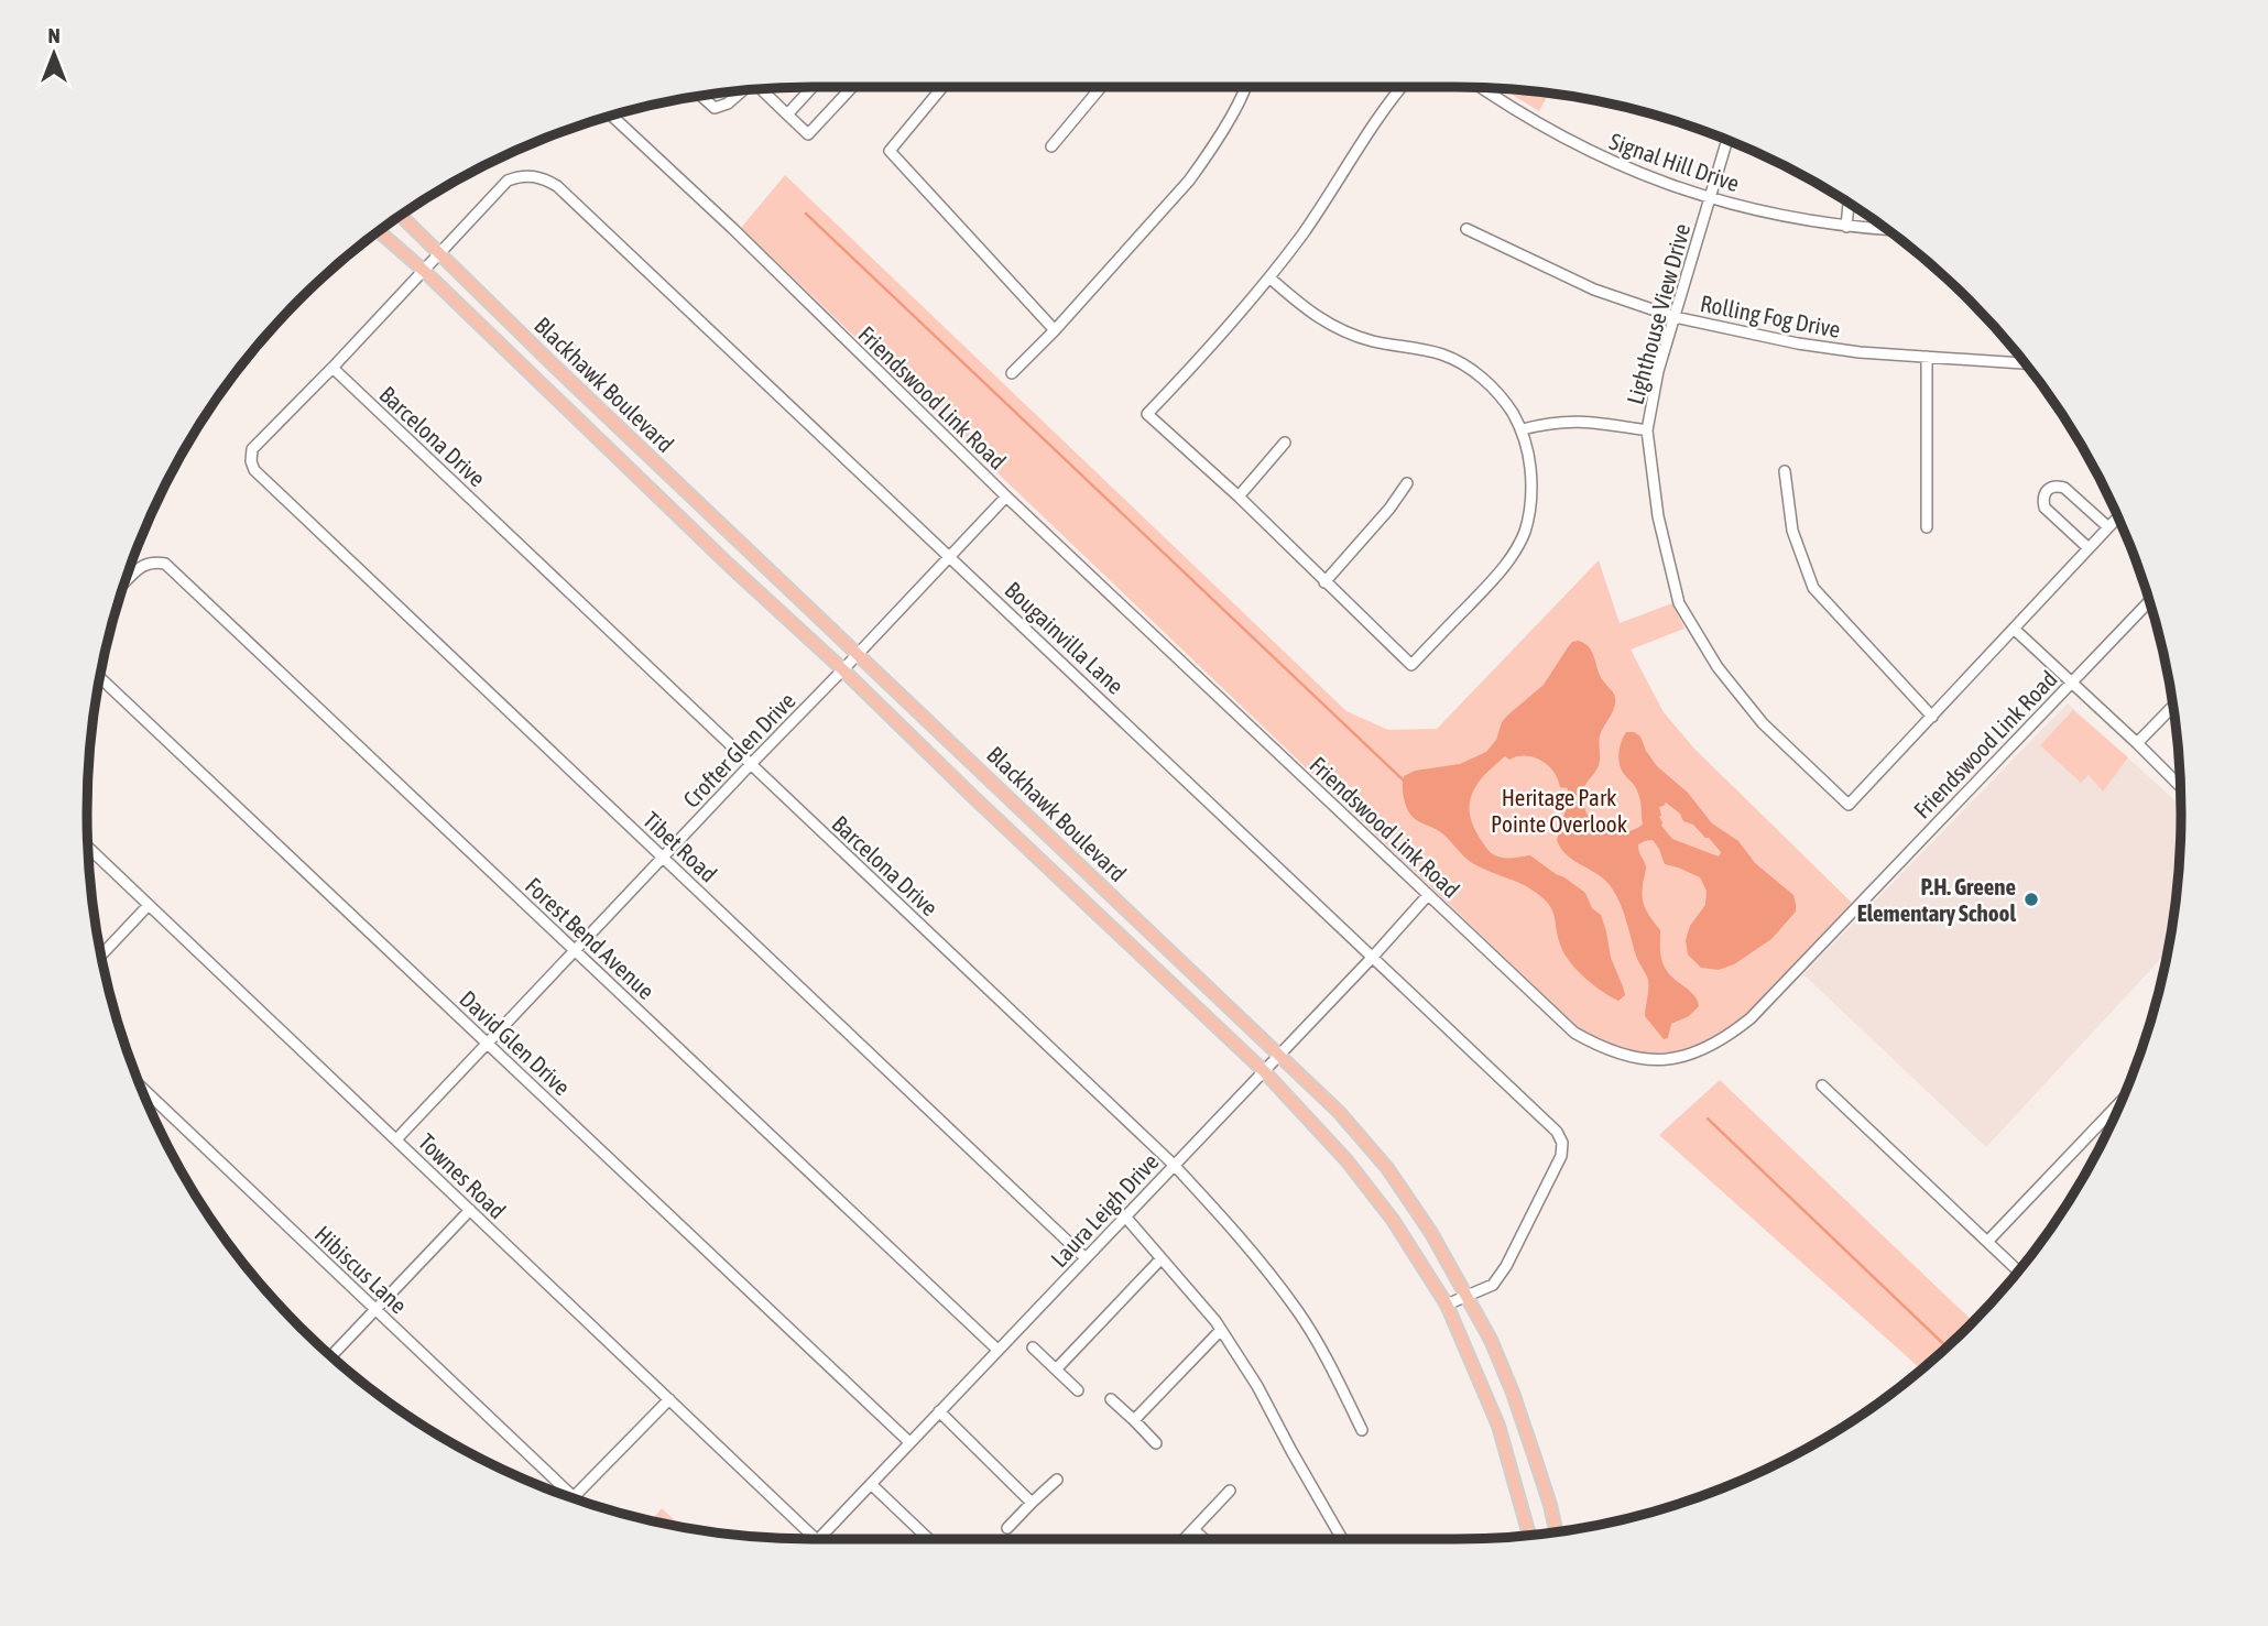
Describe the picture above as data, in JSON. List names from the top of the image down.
{
  "streets": {
    "main road": ["Blackhawk Boulevard"],
    "street": [
      "Signal Hill Drive",
      "Lighthouse View Drive",
      "Rolling Fog Drive",
      "Friendswood Link Road",
      "Barcelona Drive",
      "Bougainvilla Lane",
      "Crofter Glen Drive",
      "Tibet Road",
      "Forest Bend Avenue",
      "David Glen Drive",
      "Townes Road",
      "Laura Leigh Drive",
      "Hibiscus Lane"
    ]
  },
  "crossings": [
    ["Signal Hill Drive", "Lighthouse View Drive"],
    ["Lighthouse View Drive", "Rolling Fog Drive"],
    ["Blackhawk Boulevard", "Bougainvilla Lane"],
    ["Blackhawk Boulevard", "Crofter Glen Drive"],
    ["Blackhawk Boulevard", "Laura Leigh Drive"],
    ["Friendswood Link Road", "Crofter Glen Drive"],
    ["Friendswood Link Road", "Laura Leigh Drive"],
    ["Barcelona Drive", "Crofter Glen Drive"],
    ["Barcelona Drive", "Tibet Road"],
    ["Barcelona Drive", "Laura Leigh Drive"],
    ["Bougainvilla Lane", "Crofter Glen Drive"],
    ["Bougainvilla Lane", "Laura Leigh Drive"],
    ["Crofter Glen Drive", "Tibet Road"],
    ["Crofter Glen Drive", "Forest Bend Avenue"],
    ["Crofter Glen Drive", "David Glen Drive"],
    ["Crofter Glen Drive", "Townes Road"],
    ["Tibet Road", "Laura Leigh Drive"],
    ["Forest Bend Avenue", "Laura Leigh Drive"],
    ["David Glen Drive", "Laura Leigh Drive"]
  ],
  "parks": ["Heritage Park Pointe Overlook"],
  "places": ["P.H. Greene Elementary School"],
  "north": "top"
}
